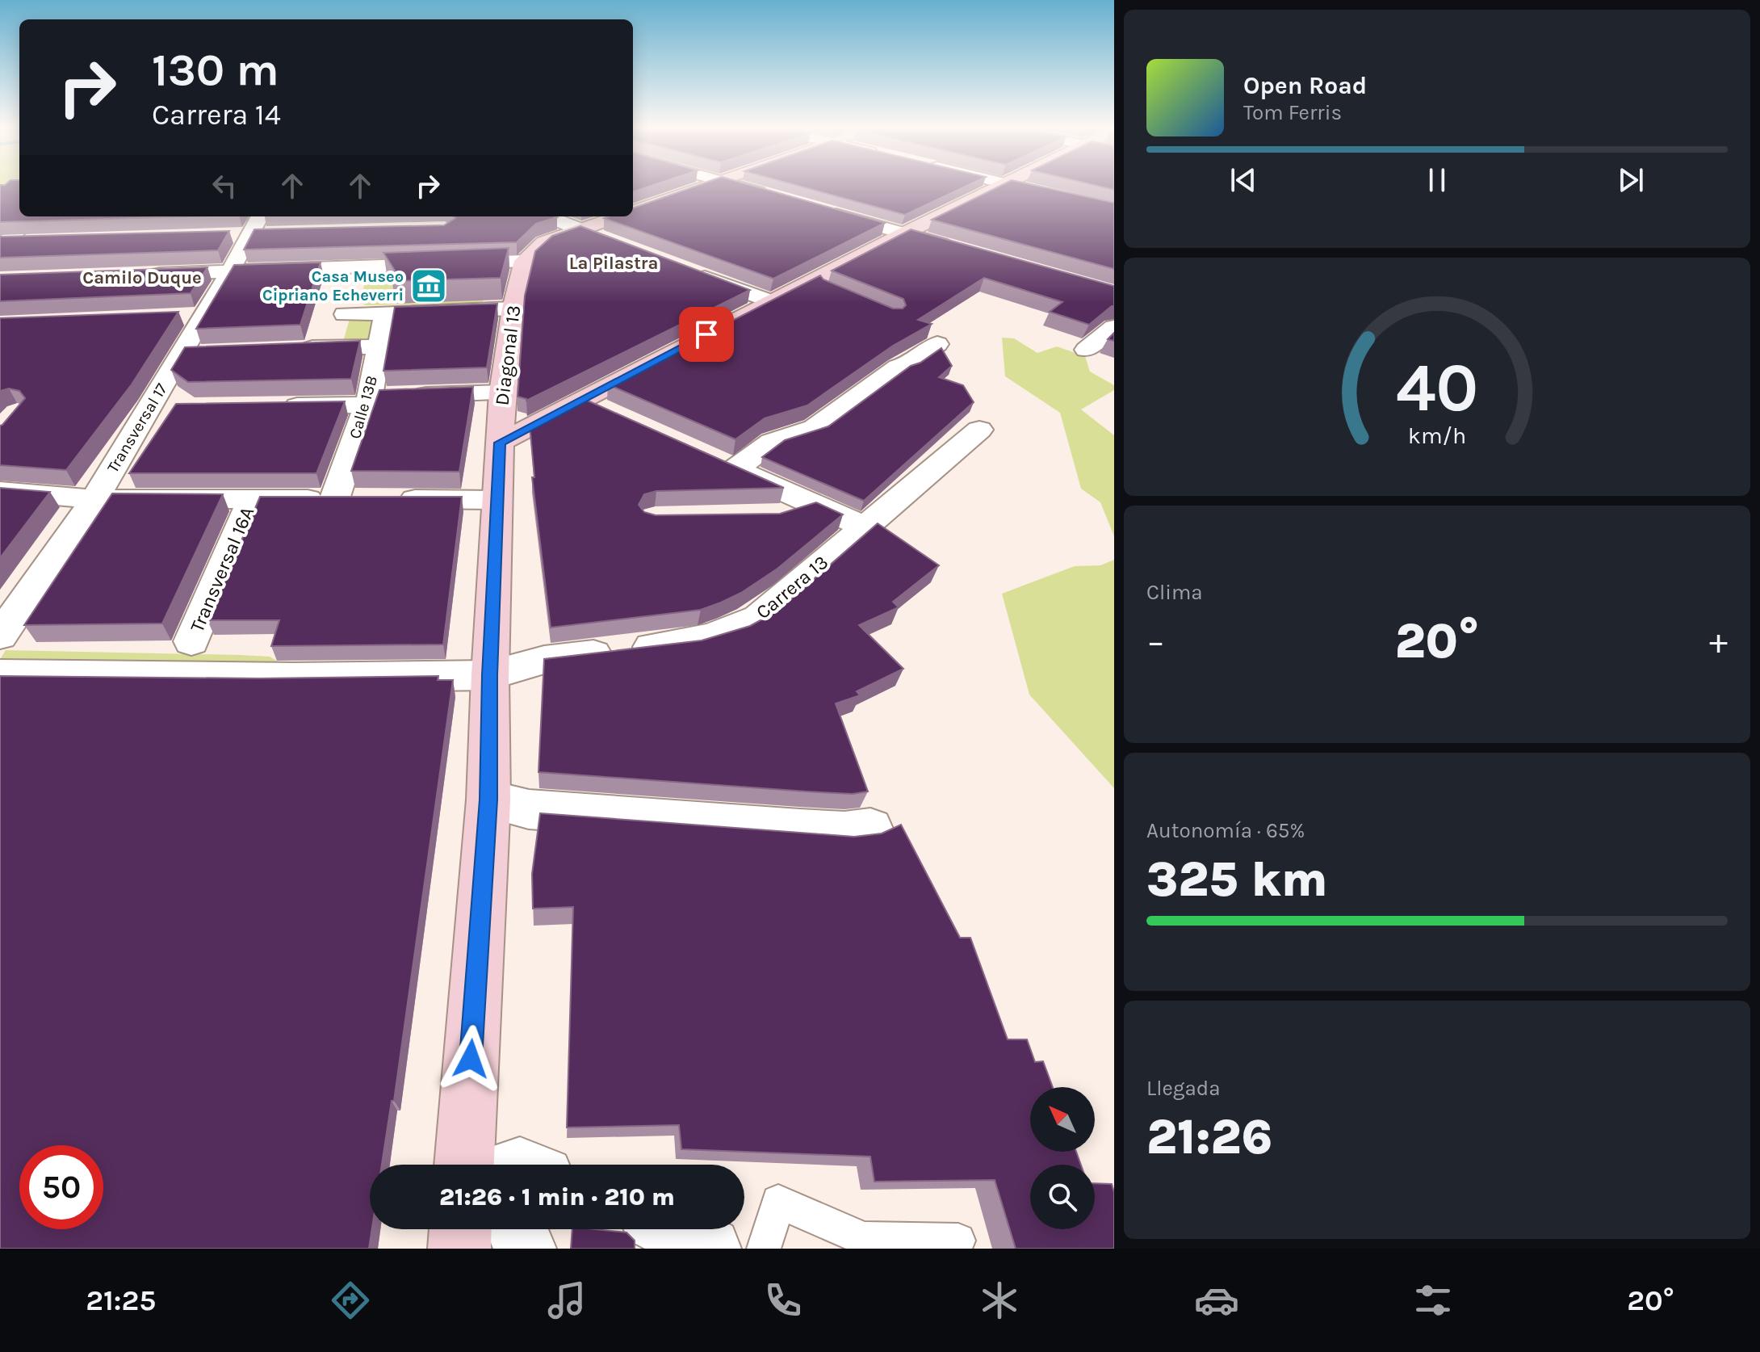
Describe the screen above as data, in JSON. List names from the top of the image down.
{
  "streets": {
    "main road": ["Diagonal 13"],
    "street": [
      "Calle 13B",
      "Transversal 17",
      "Transversal 16A",
      "Carrera 13"
    ]
  },
  "crossings": [
    ["Diagonal 13", "Carrera 13"]
  ],
  "districts": ["La Pilastra", "Camilo Duque"],
  "places": {
    "museum": ["Casa Museo Cipriano Echeverri"]
  },
  "north": "top left",
  "page": {
    "turn": ["130 m", "Carrera 14"],
    "song": ["Open Road", "Tom Ferris"],
    "tile": [
      "Clima",
      ["Autonomía · 65%", "325 km"],
      ["Llegada", "21:26"]
    ],
    "heat": ["−", "20°", "+"],
    "limit": "50",
    "trip": "21:26 · 1 min · 210 m",
    "tabs": ["21:25", "20°"],
    "gauge": ["40", "km/h"]
  }
}
